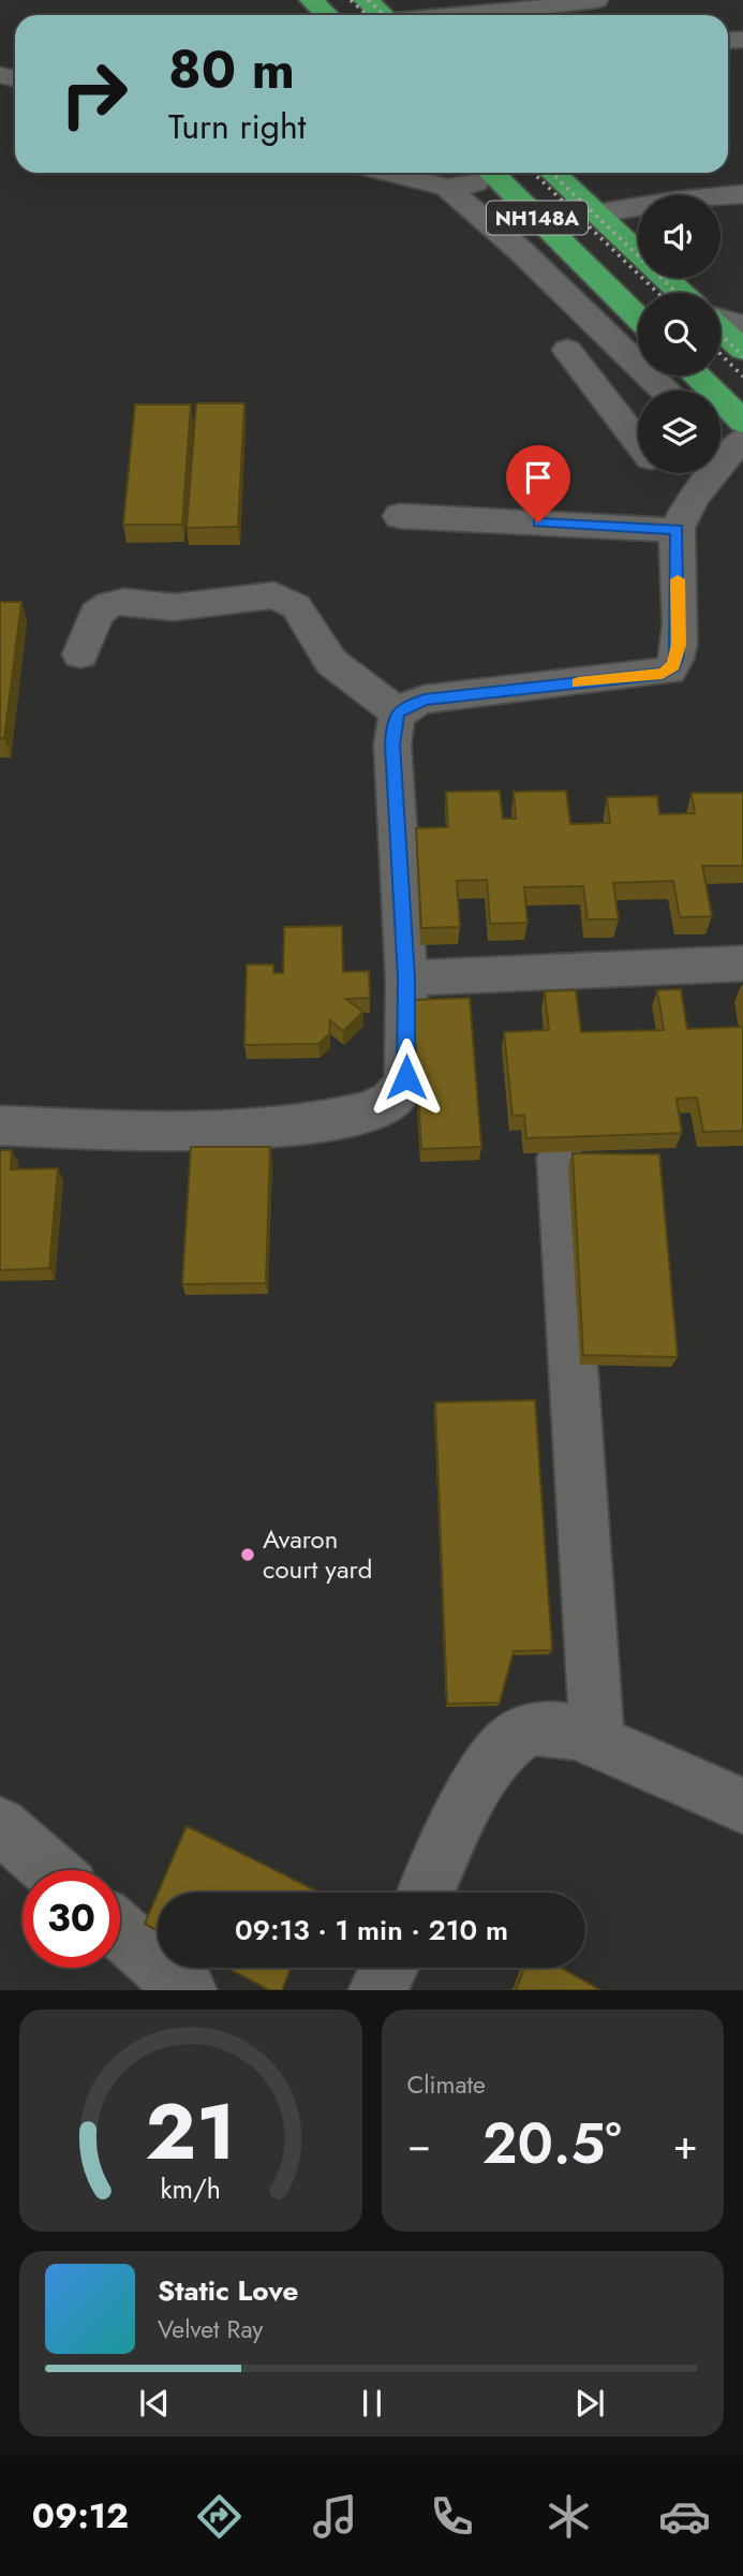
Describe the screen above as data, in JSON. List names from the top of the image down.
{
  "streets": {
    "highway": ["NH148A"]
  },
  "places": ["Avaron court yard"],
  "page": {
    "turn": ["80 m", "Turn right"],
    "limit": "30",
    "trip": "09:13 · 1 min · 210 m",
    "tile": "Climate",
    "heat": ["−", "20.5°", "+"],
    "song": ["Static Love", "Velvet Ray"],
    "tabs": "09:12",
    "gauge": ["21", "km/h"]
  }
}
